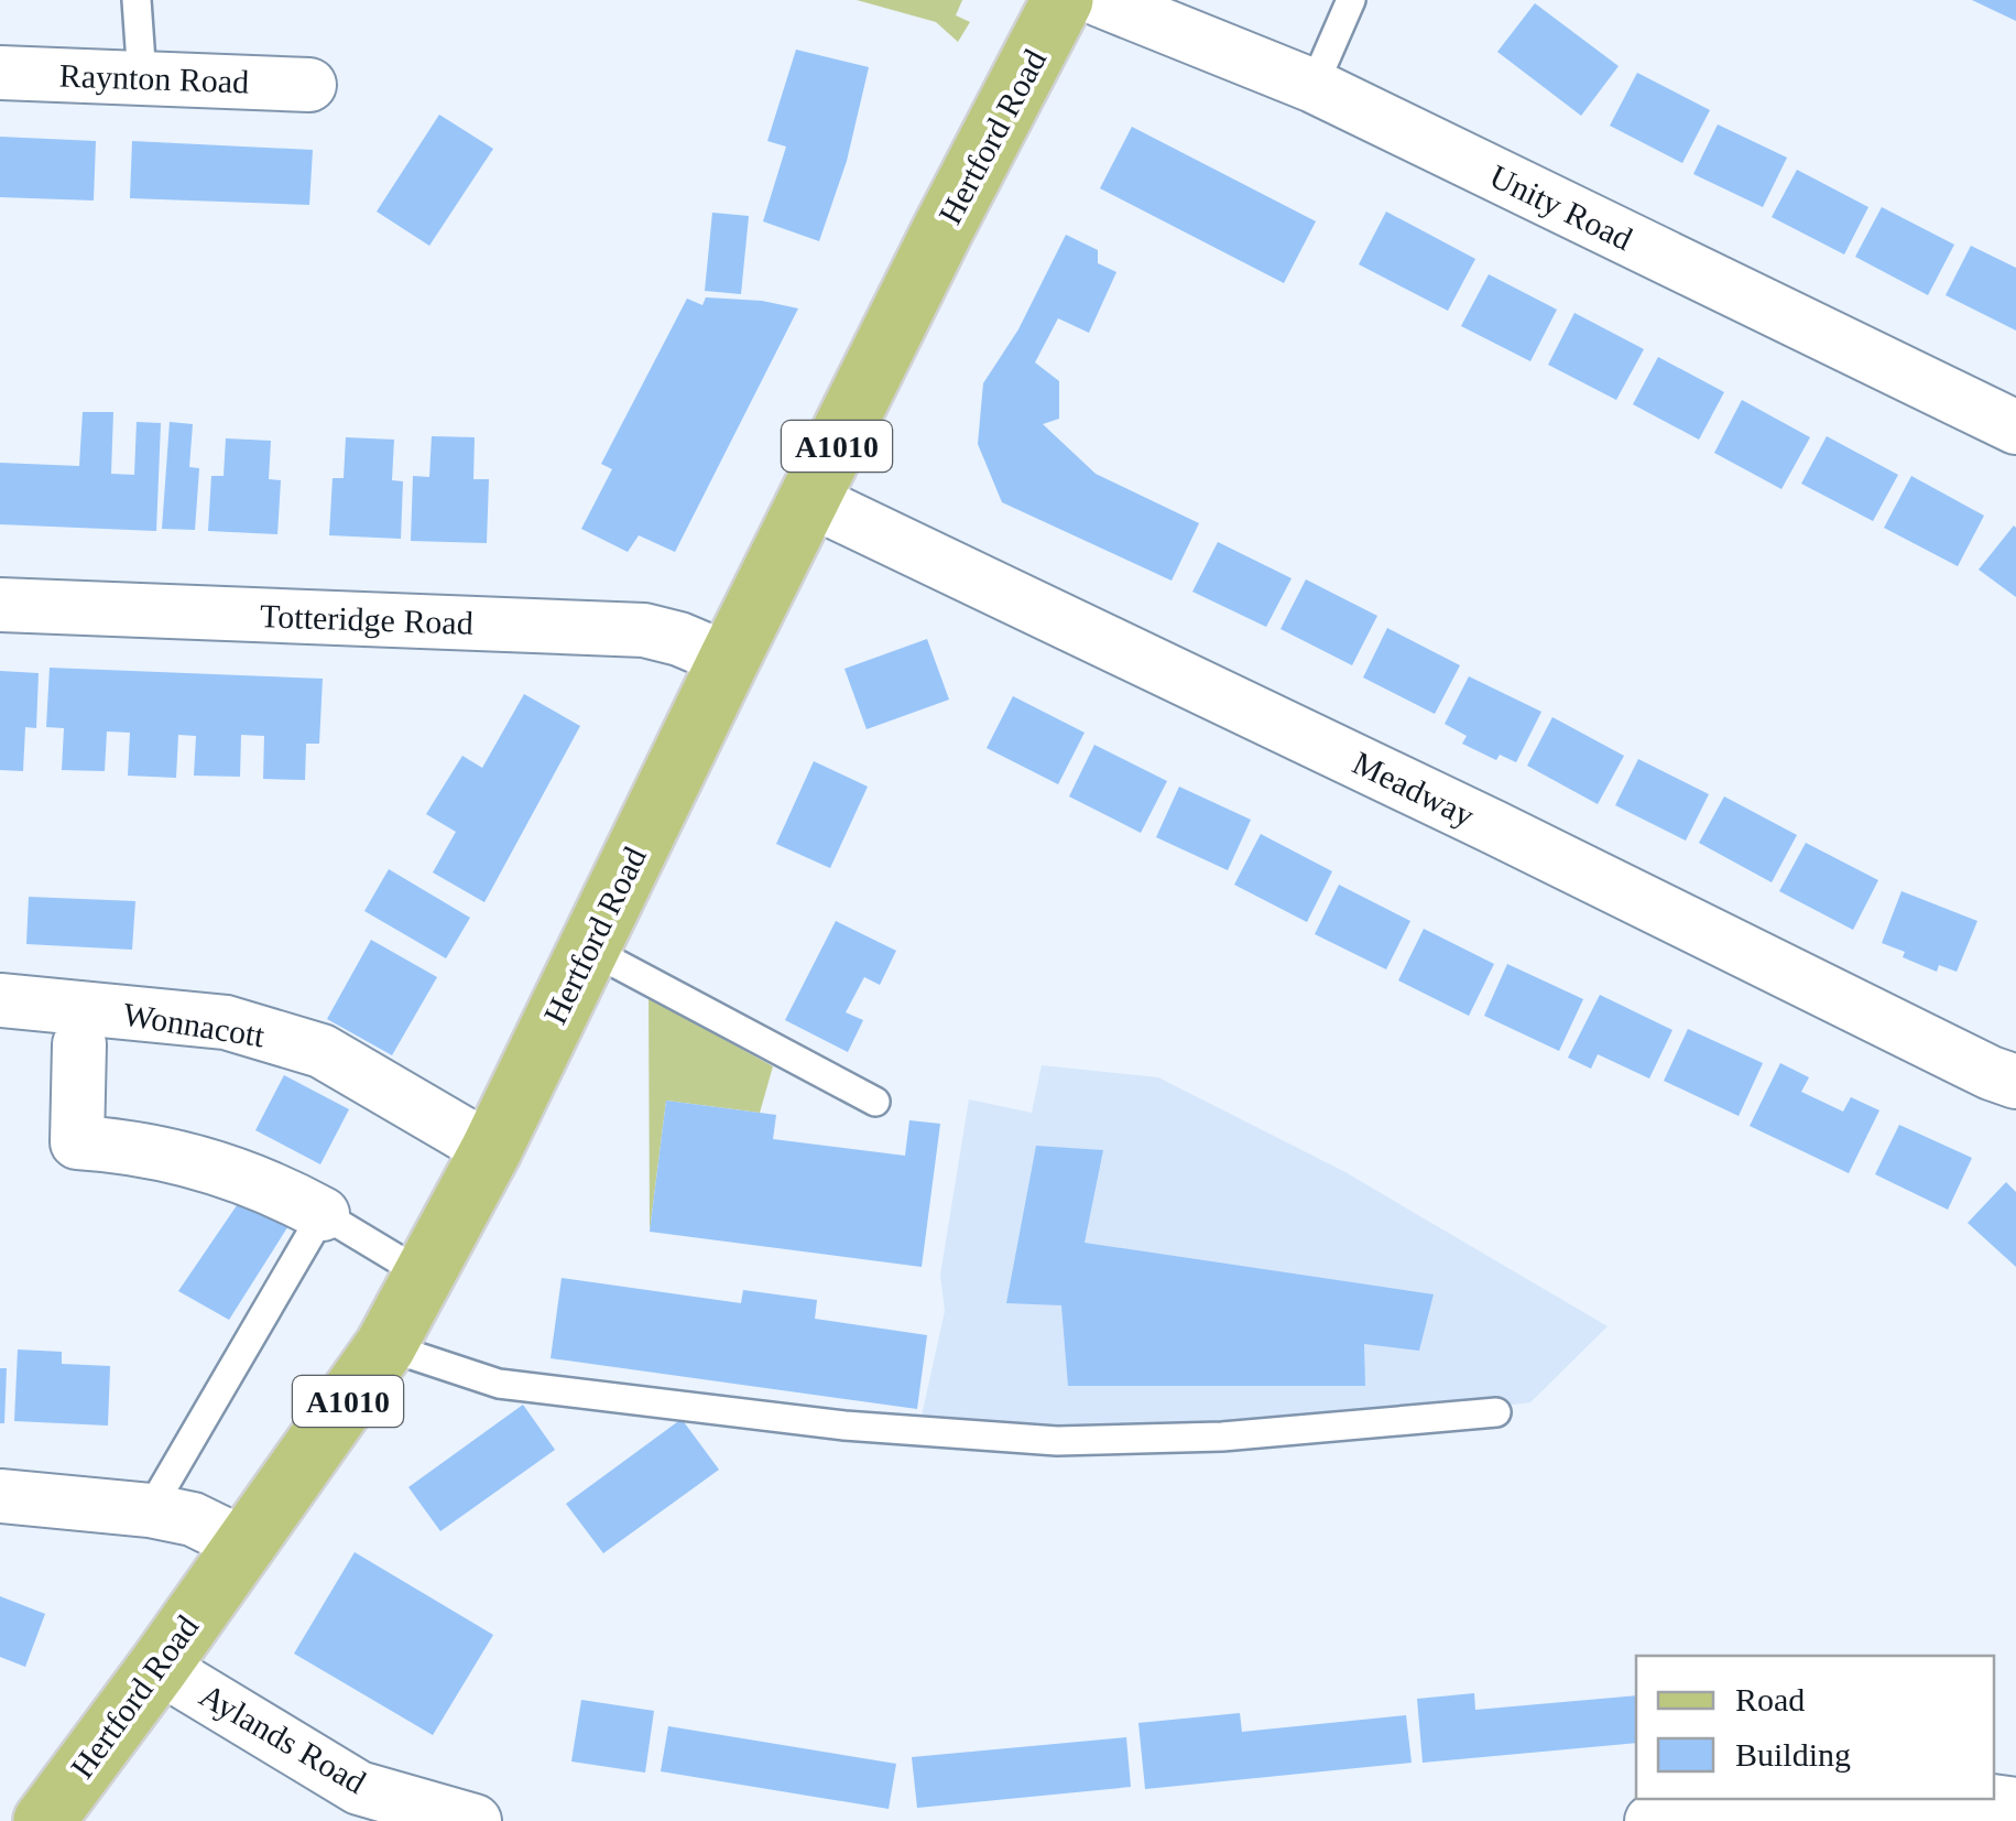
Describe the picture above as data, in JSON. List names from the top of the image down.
{
  "streets": {
    "main road": ["Hertford Road", "A1010"],
    "street": [
      "Raynton Road",
      "Unity Road",
      "Totteridge Road",
      "Meadway",
      "Wonnacott",
      "Aylands Road"
    ]
  },
  "crossings": [
    ["Hertford Road", "Totteridge Road"],
    ["Hertford Road", "Meadway"],
    ["Hertford Road", "Wonnacott"],
    ["Hertford Road", "Aylands Road"]
  ],
  "legend": ["Road", "Building"]
}
